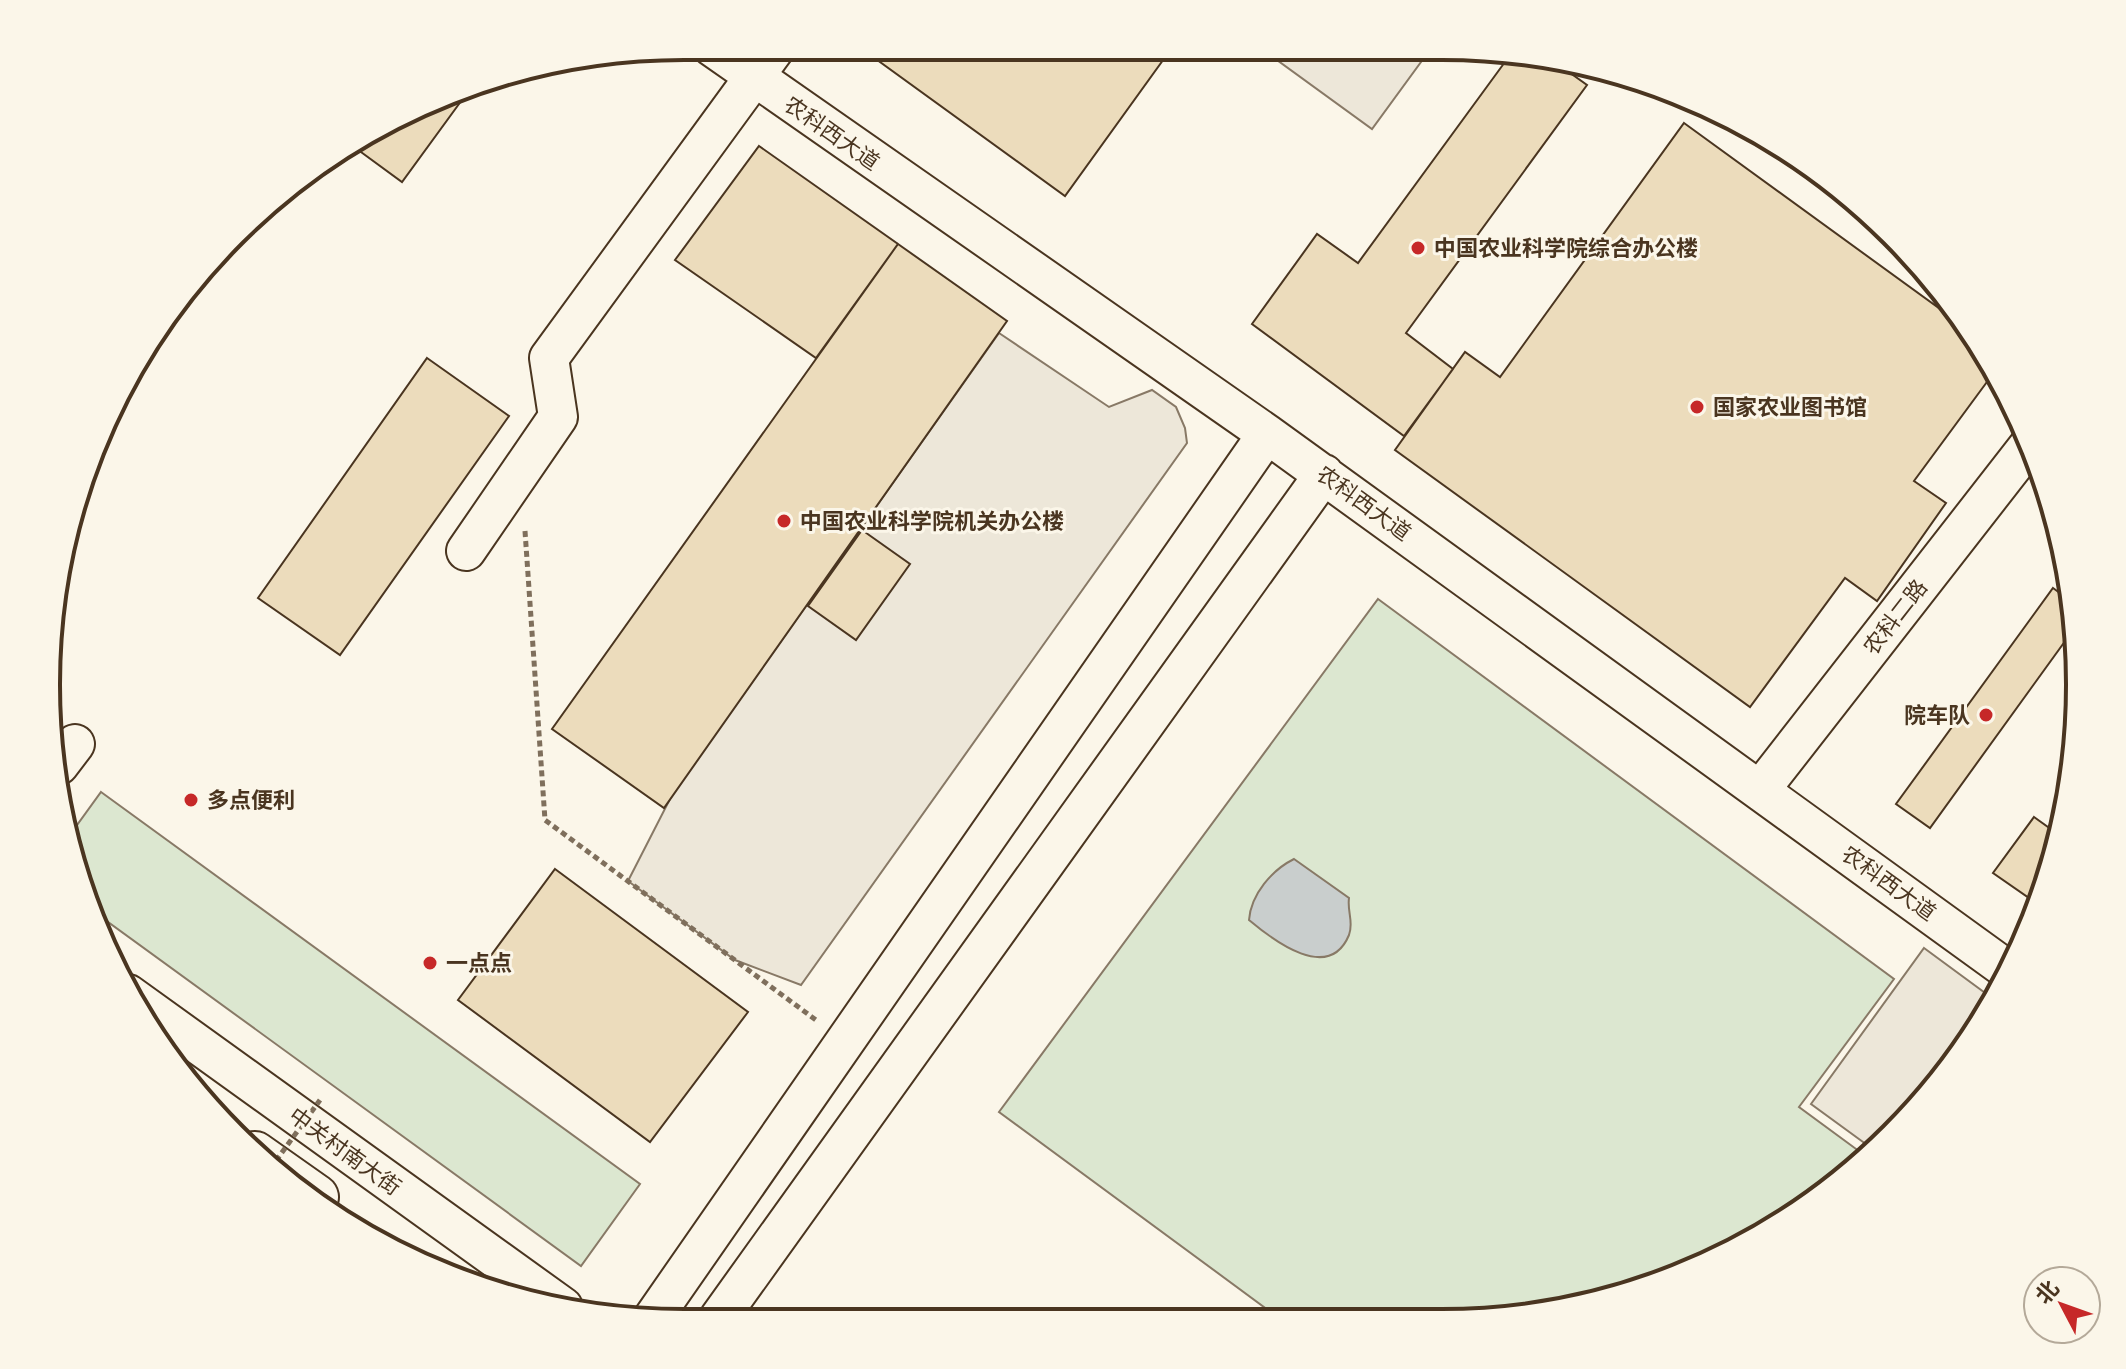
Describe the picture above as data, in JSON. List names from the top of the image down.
{
  "streets": {
    "street": ["农科西大道", "农科二路", "中关村南大街"]
  },
  "crossings": [
    ["农科西大道", "农科二路"]
  ],
  "places": [
    "中国农业科学院综合办公楼",
    "国家农业图书馆",
    "中国农业科学院机关办公楼",
    "院车队",
    "多点便利",
    "一点点"
  ],
  "north": "top left"
}
